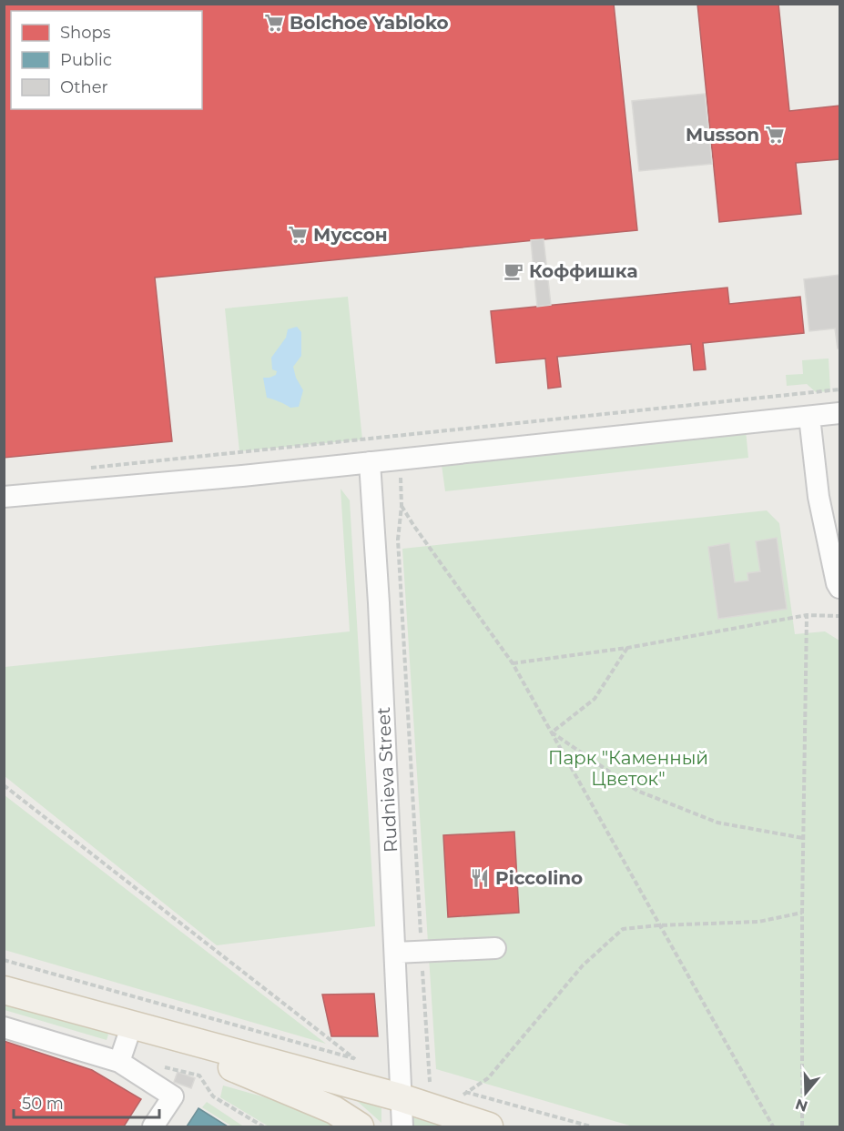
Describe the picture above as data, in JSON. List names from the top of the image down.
{
  "streets": {
    "street": ["Rudnieva Street"]
  },
  "parks": ["Парк \"Каменный Цветок\""],
  "places": {
    "supermarket": ["Bolchoe Yabloko", "Musson", "Муссон"],
    "cafe": ["Коффишка"],
    "restaurant": ["Piccolino"]
  },
  "legend": ["Shops", "Public", "Other"],
  "scale_bar": "50 m",
  "north": "bottom"
}
